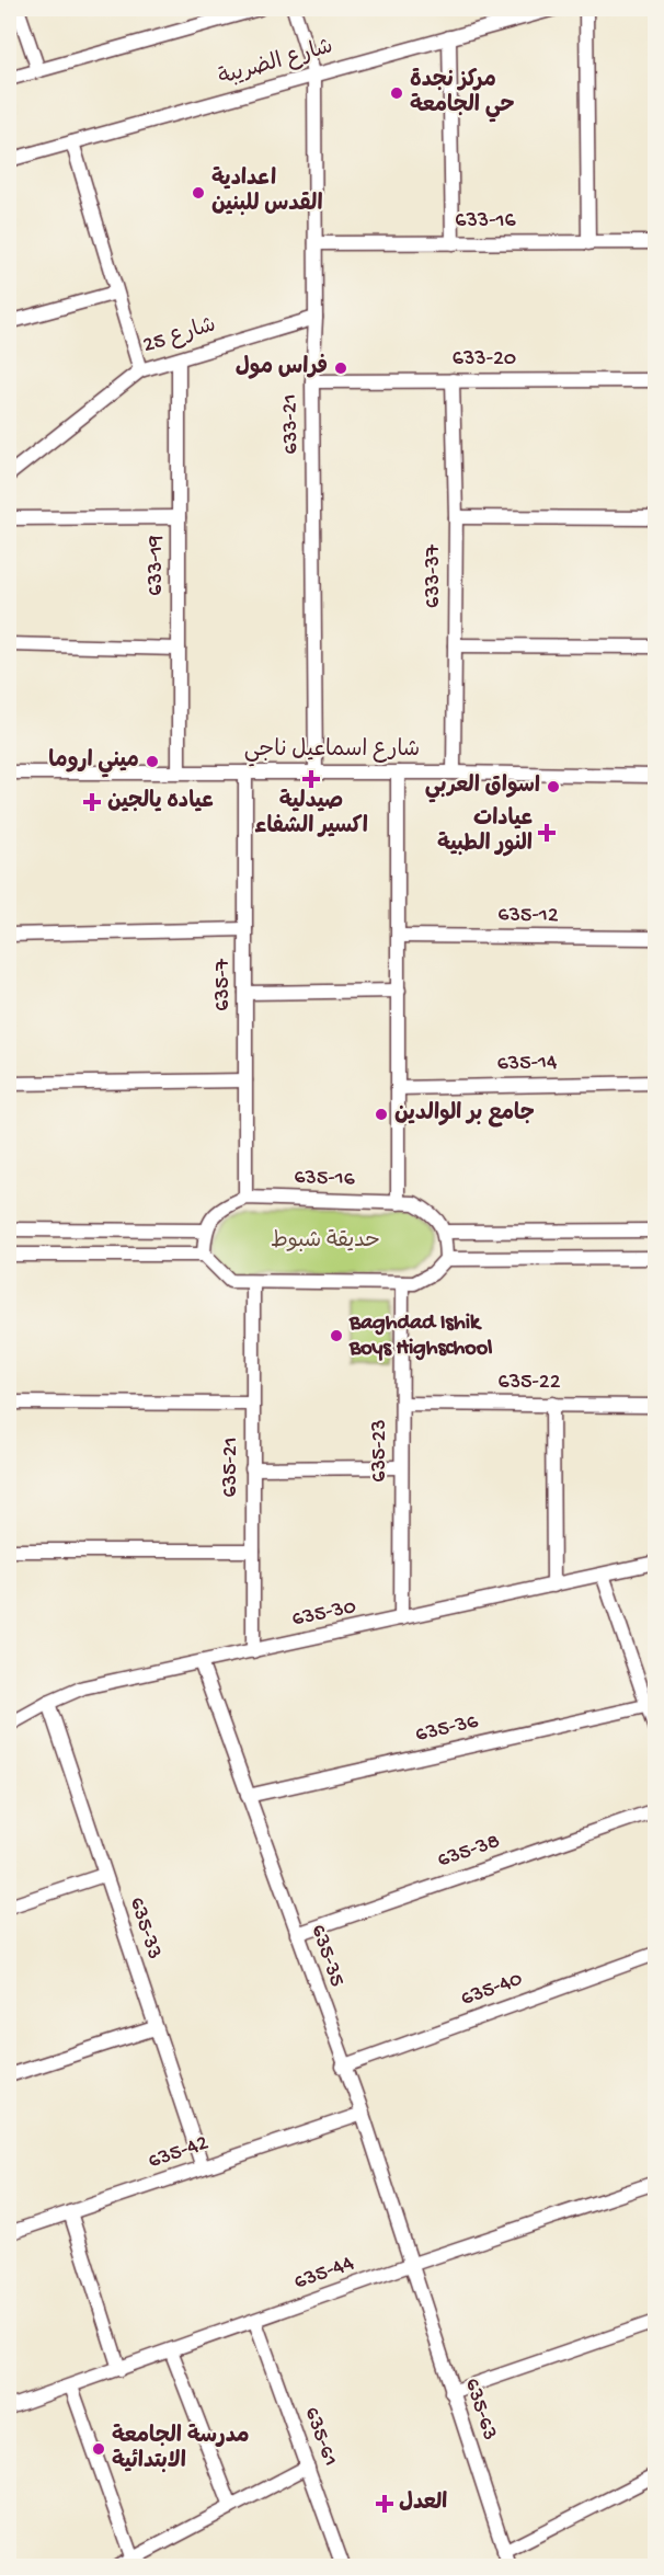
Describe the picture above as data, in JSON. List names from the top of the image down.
{
  "streets": {
    "street": [
      "شارع الضريبة",
      "633-16",
      "شارع 25",
      "633-20",
      "633-21",
      "633-19",
      "633-37",
      "شارع اسماعيل ناجي",
      "635-12",
      "635-7",
      "635-14",
      "635-16",
      "635-22",
      "635-23",
      "635-21",
      "635-30",
      "635-36",
      "635-38",
      "635-33",
      "635-35",
      "635-40",
      "635-42",
      "635-44",
      "635-63",
      "635-61"
    ]
  },
  "crossings": [
    ["شارع الضريبة", "633-21"],
    ["633-16", "633-21"],
    ["شارع 25", "633-21"],
    ["شارع 25", "633-19"],
    ["633-20", "633-21"],
    ["633-20", "633-37"],
    ["633-21", "شارع اسماعيل ناجي"],
    ["633-19", "شارع اسماعيل ناجي"],
    ["633-37", "شارع اسماعيل ناجي"],
    ["شارع اسماعيل ناجي", "635-7"],
    ["635-7", "635-16"],
    ["635-22", "635-23"],
    ["635-23", "635-30"],
    ["635-21", "635-30"],
    ["635-30", "635-33"],
    ["635-30", "635-35"],
    ["635-36", "635-35"],
    ["635-38", "635-35"],
    ["635-33", "635-42"],
    ["635-35", "635-40"],
    ["635-35", "635-42"],
    ["635-35", "635-44"],
    ["635-35", "635-63"],
    ["635-44", "635-63"],
    ["635-44", "635-61"]
  ],
  "parks": ["حديقة شبوط"],
  "places": {
    "other": [
      "مركز نجدة حي الجامعة",
      "اعدادية القدس للبنين",
      "فراس مول",
      "ميني اروما",
      "اسواق العربي",
      "جامع بر الوالدين",
      "Baghdad Ishik Boys Highschool",
      "مدرسة الجامعة الابتدائية"
    ],
    "health": [
      "صيدلية اكسير الشفاء",
      "عياده يالجين",
      "عيادات النور الطبية",
      "العدل"
    ]
  }
}
